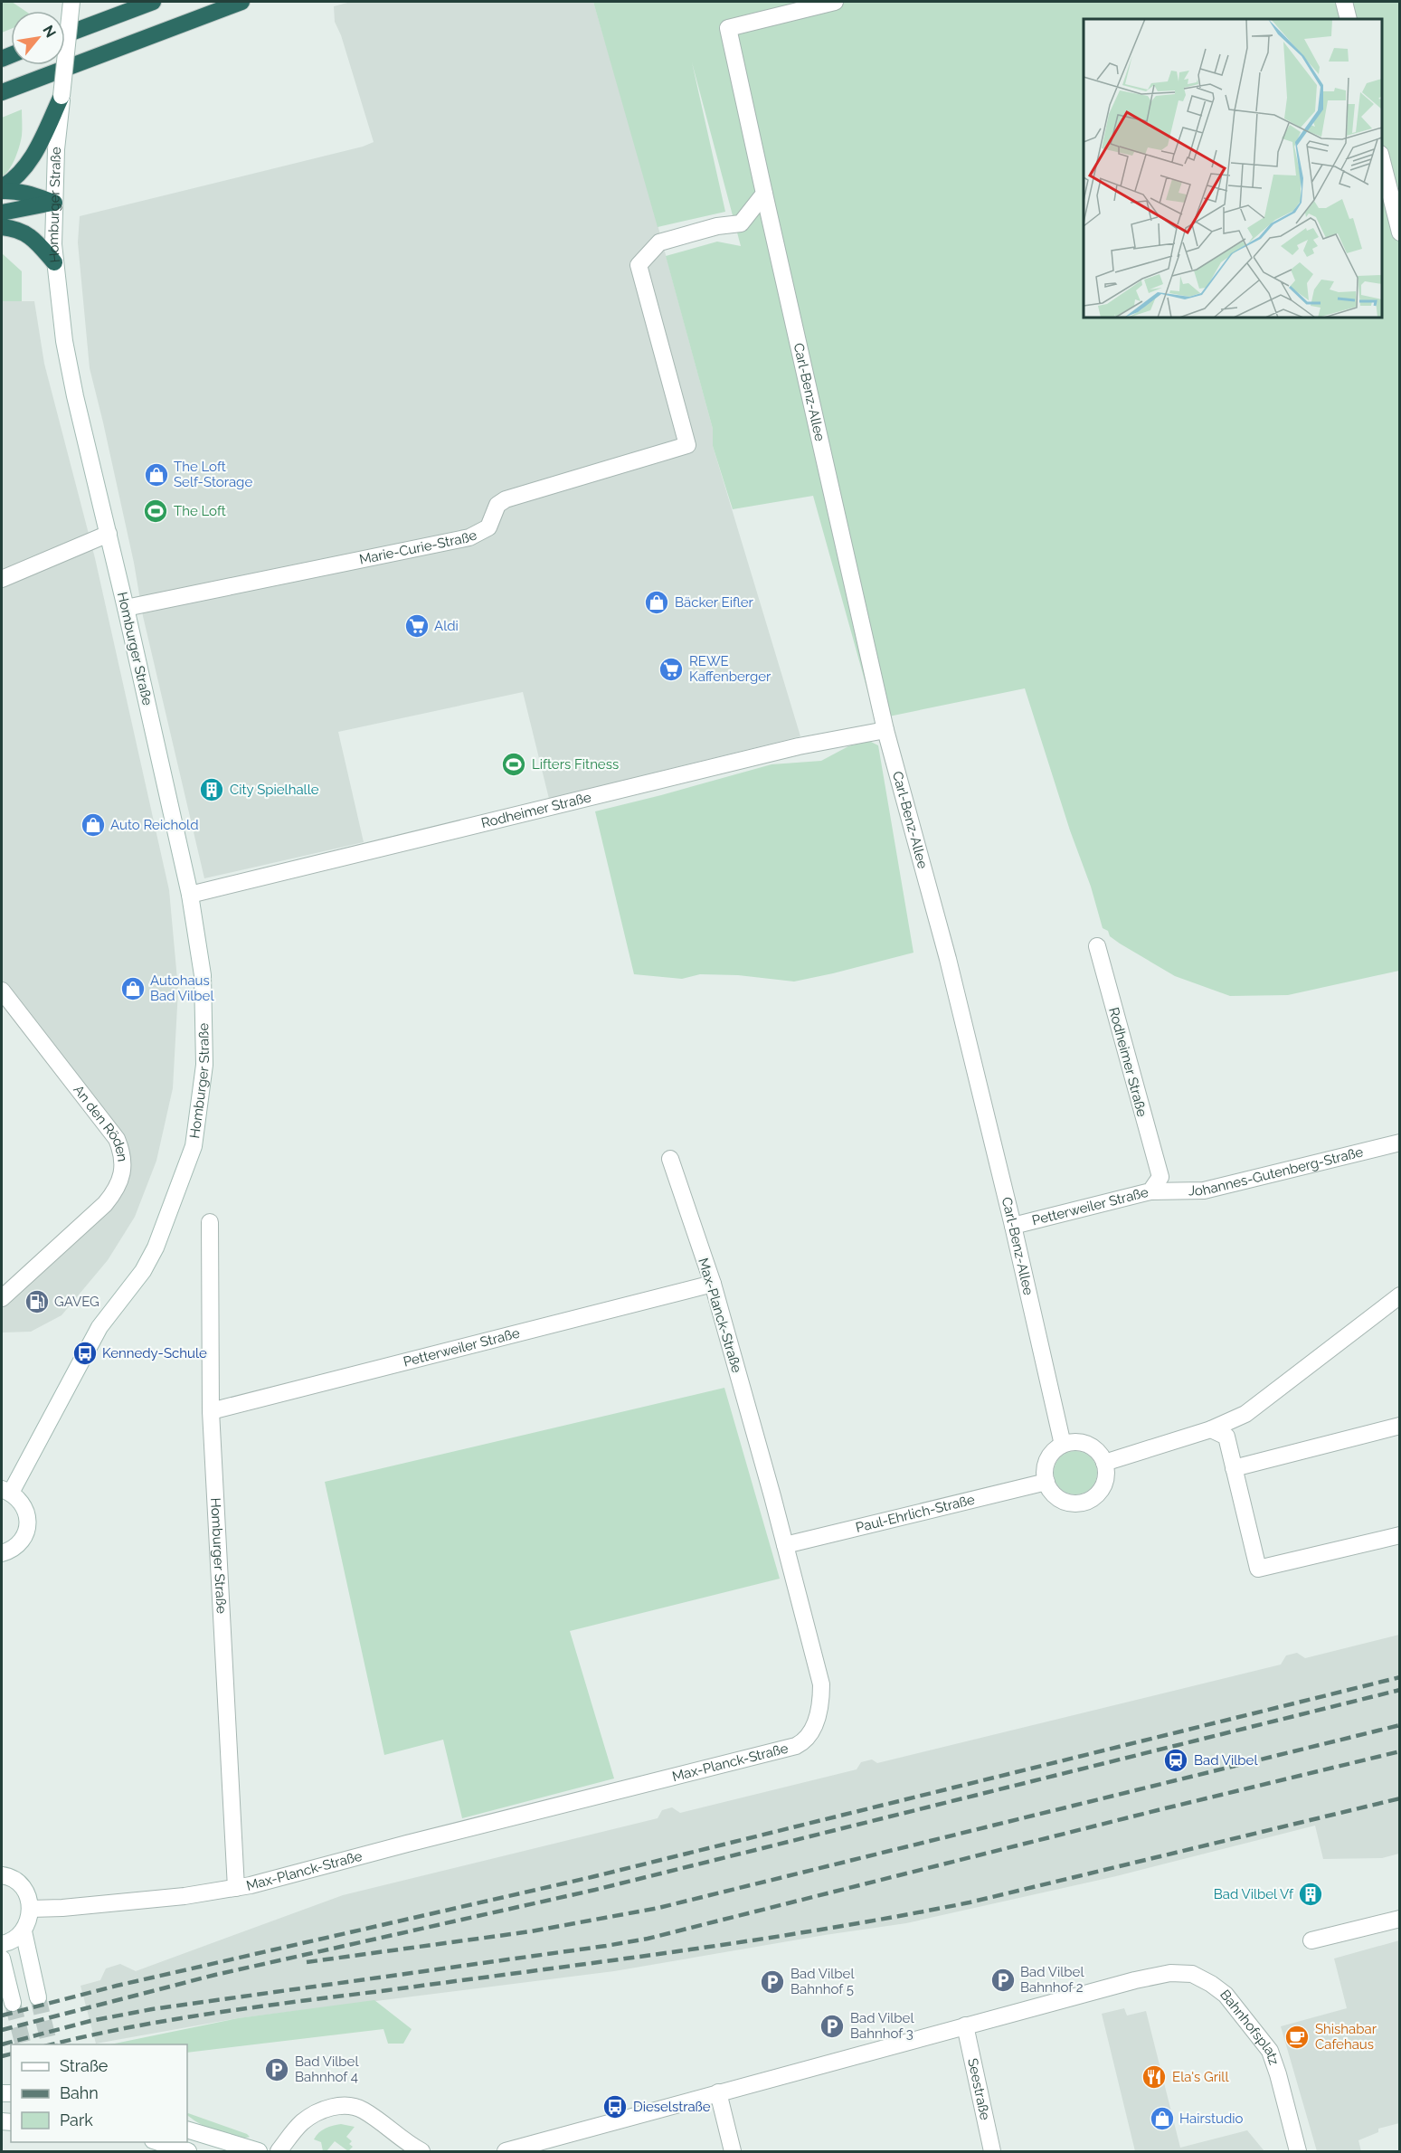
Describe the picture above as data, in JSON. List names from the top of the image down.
{
  "streets": {
    "street": [
      "Homburger Straße",
      "Carl-Benz-Allee",
      "Marie-Curie-Straße",
      "Rodheimer Straße",
      "An den Röden",
      "Johannes-Gutenberg-Straße",
      "Petterweiler Straße",
      "Max-Planck-Straße",
      "Paul-Ehrlich-Straße",
      "Bahnhofsplatz",
      "Seestraße"
    ]
  },
  "crossings": [
    ["Homburger Straße", "Marie-Curie-Straße"],
    ["Homburger Straße", "Rodheimer Straße"],
    ["Homburger Straße", "Petterweiler Straße"],
    ["Homburger Straße", "Max-Planck-Straße"],
    ["Carl-Benz-Allee", "Marie-Curie-Straße"],
    ["Carl-Benz-Allee", "Rodheimer Straße"],
    ["Carl-Benz-Allee", "Petterweiler Straße"],
    ["Carl-Benz-Allee", "Paul-Ehrlich-Straße"],
    ["Rodheimer Straße", "Petterweiler Straße"],
    ["Johannes-Gutenberg-Straße", "Petterweiler Straße"],
    ["Petterweiler Straße", "Max-Planck-Straße"],
    ["Max-Planck-Straße", "Paul-Ehrlich-Straße"],
    ["Bahnhofsplatz", "Seestraße"]
  ],
  "places": {
    "shop": [
      "The Loft Self-Storage",
      "Bäcker Eifler",
      "Auto Reichold",
      "Autohaus Bad Vilbel",
      "Hairstudio"
    ],
    "sports": ["The Loft", "Lifters Fitness"],
    "supermarket": ["Aldi", "REWE Kaffenberger"],
    "building": ["City Spielhalle", "Bad Vilbel Vf"],
    "fuel station": ["GAVEG"],
    "bus stop": ["Kennedy-Schule", "Dieselstraße"],
    "station": ["Bad Vilbel"],
    "parking": [
      "Bad Vilbel Bahnhof 2",
      "Bad Vilbel Bahnhof 5",
      "Bad Vilbel Bahnhof 3",
      "Bad Vilbel Bahnhof 4"
    ],
    "cafe": ["Shishabar Cafehaus"],
    "restaurant": ["Ela's Grill"]
  },
  "legend": ["Straße", "Bahn", "Park"],
  "north": "top right"
}
